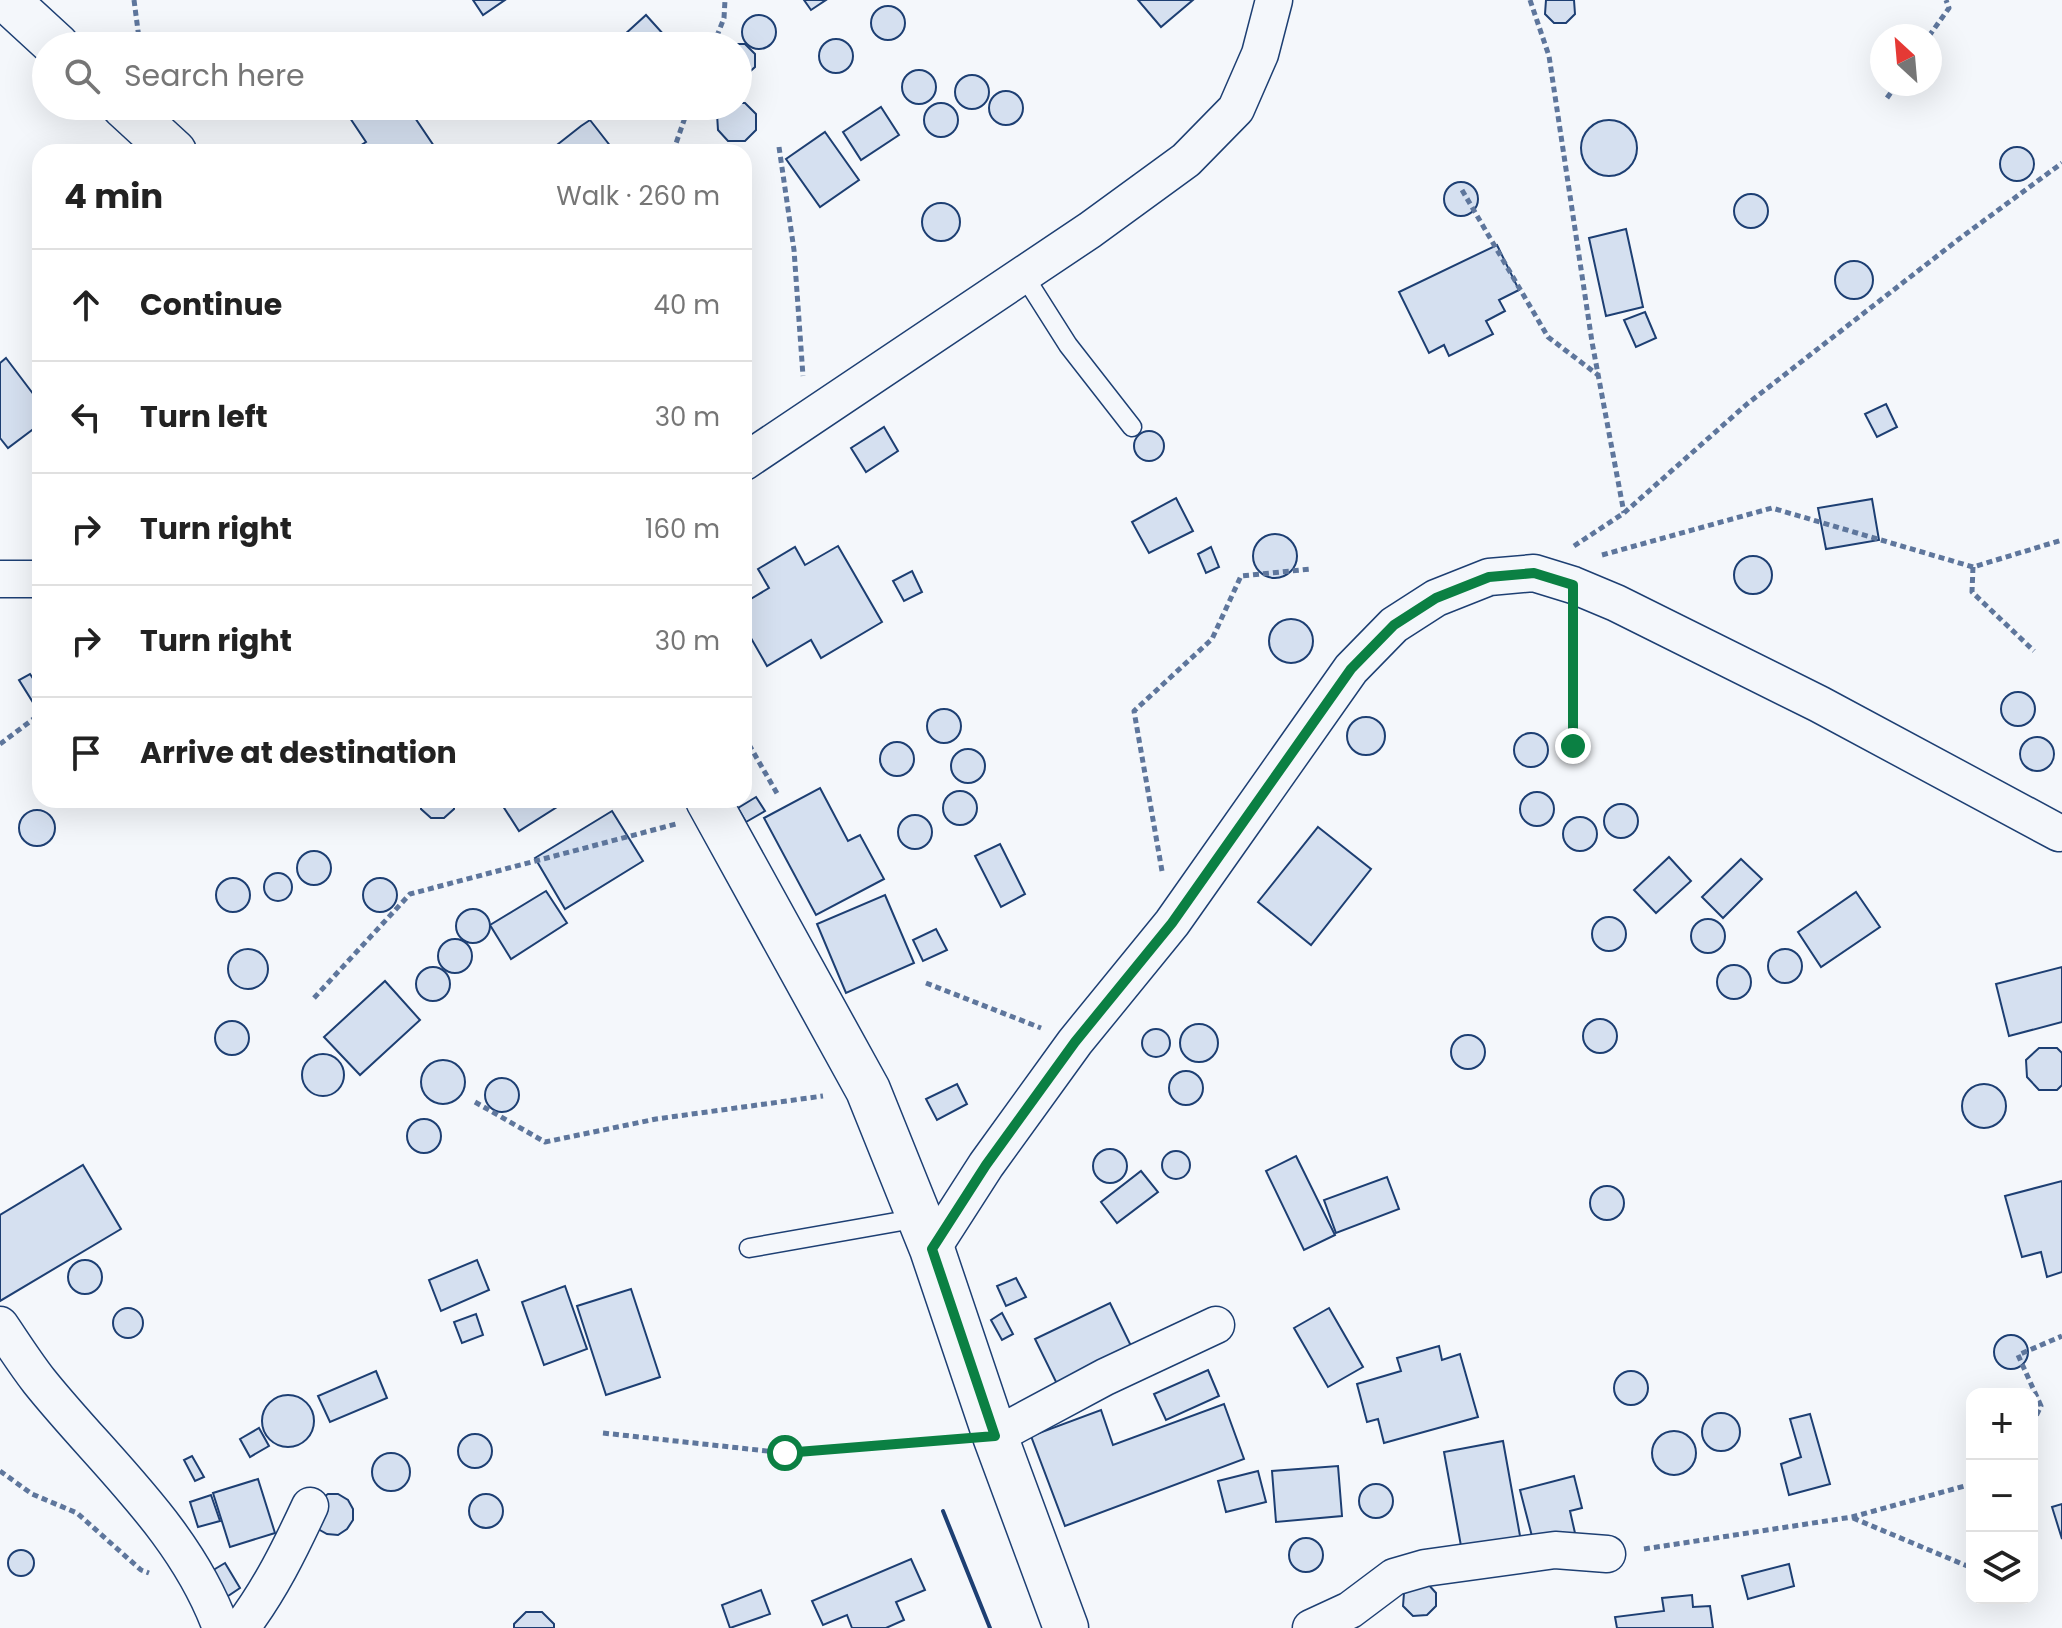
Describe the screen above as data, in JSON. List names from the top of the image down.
{
  "north": "top left",
  "page": {
    "search": "Search here",
    "heading": ["4 min", "Walk · 260 m"],
    "list": [
      ["Continue", "40 m"],
      ["Turn left", "30 m"],
      ["Turn right", "160 m"],
      ["Turn right", "30 m"],
      "Arrive at destination"
    ],
    "map_buttons": ["+", "−"]
  }
}
